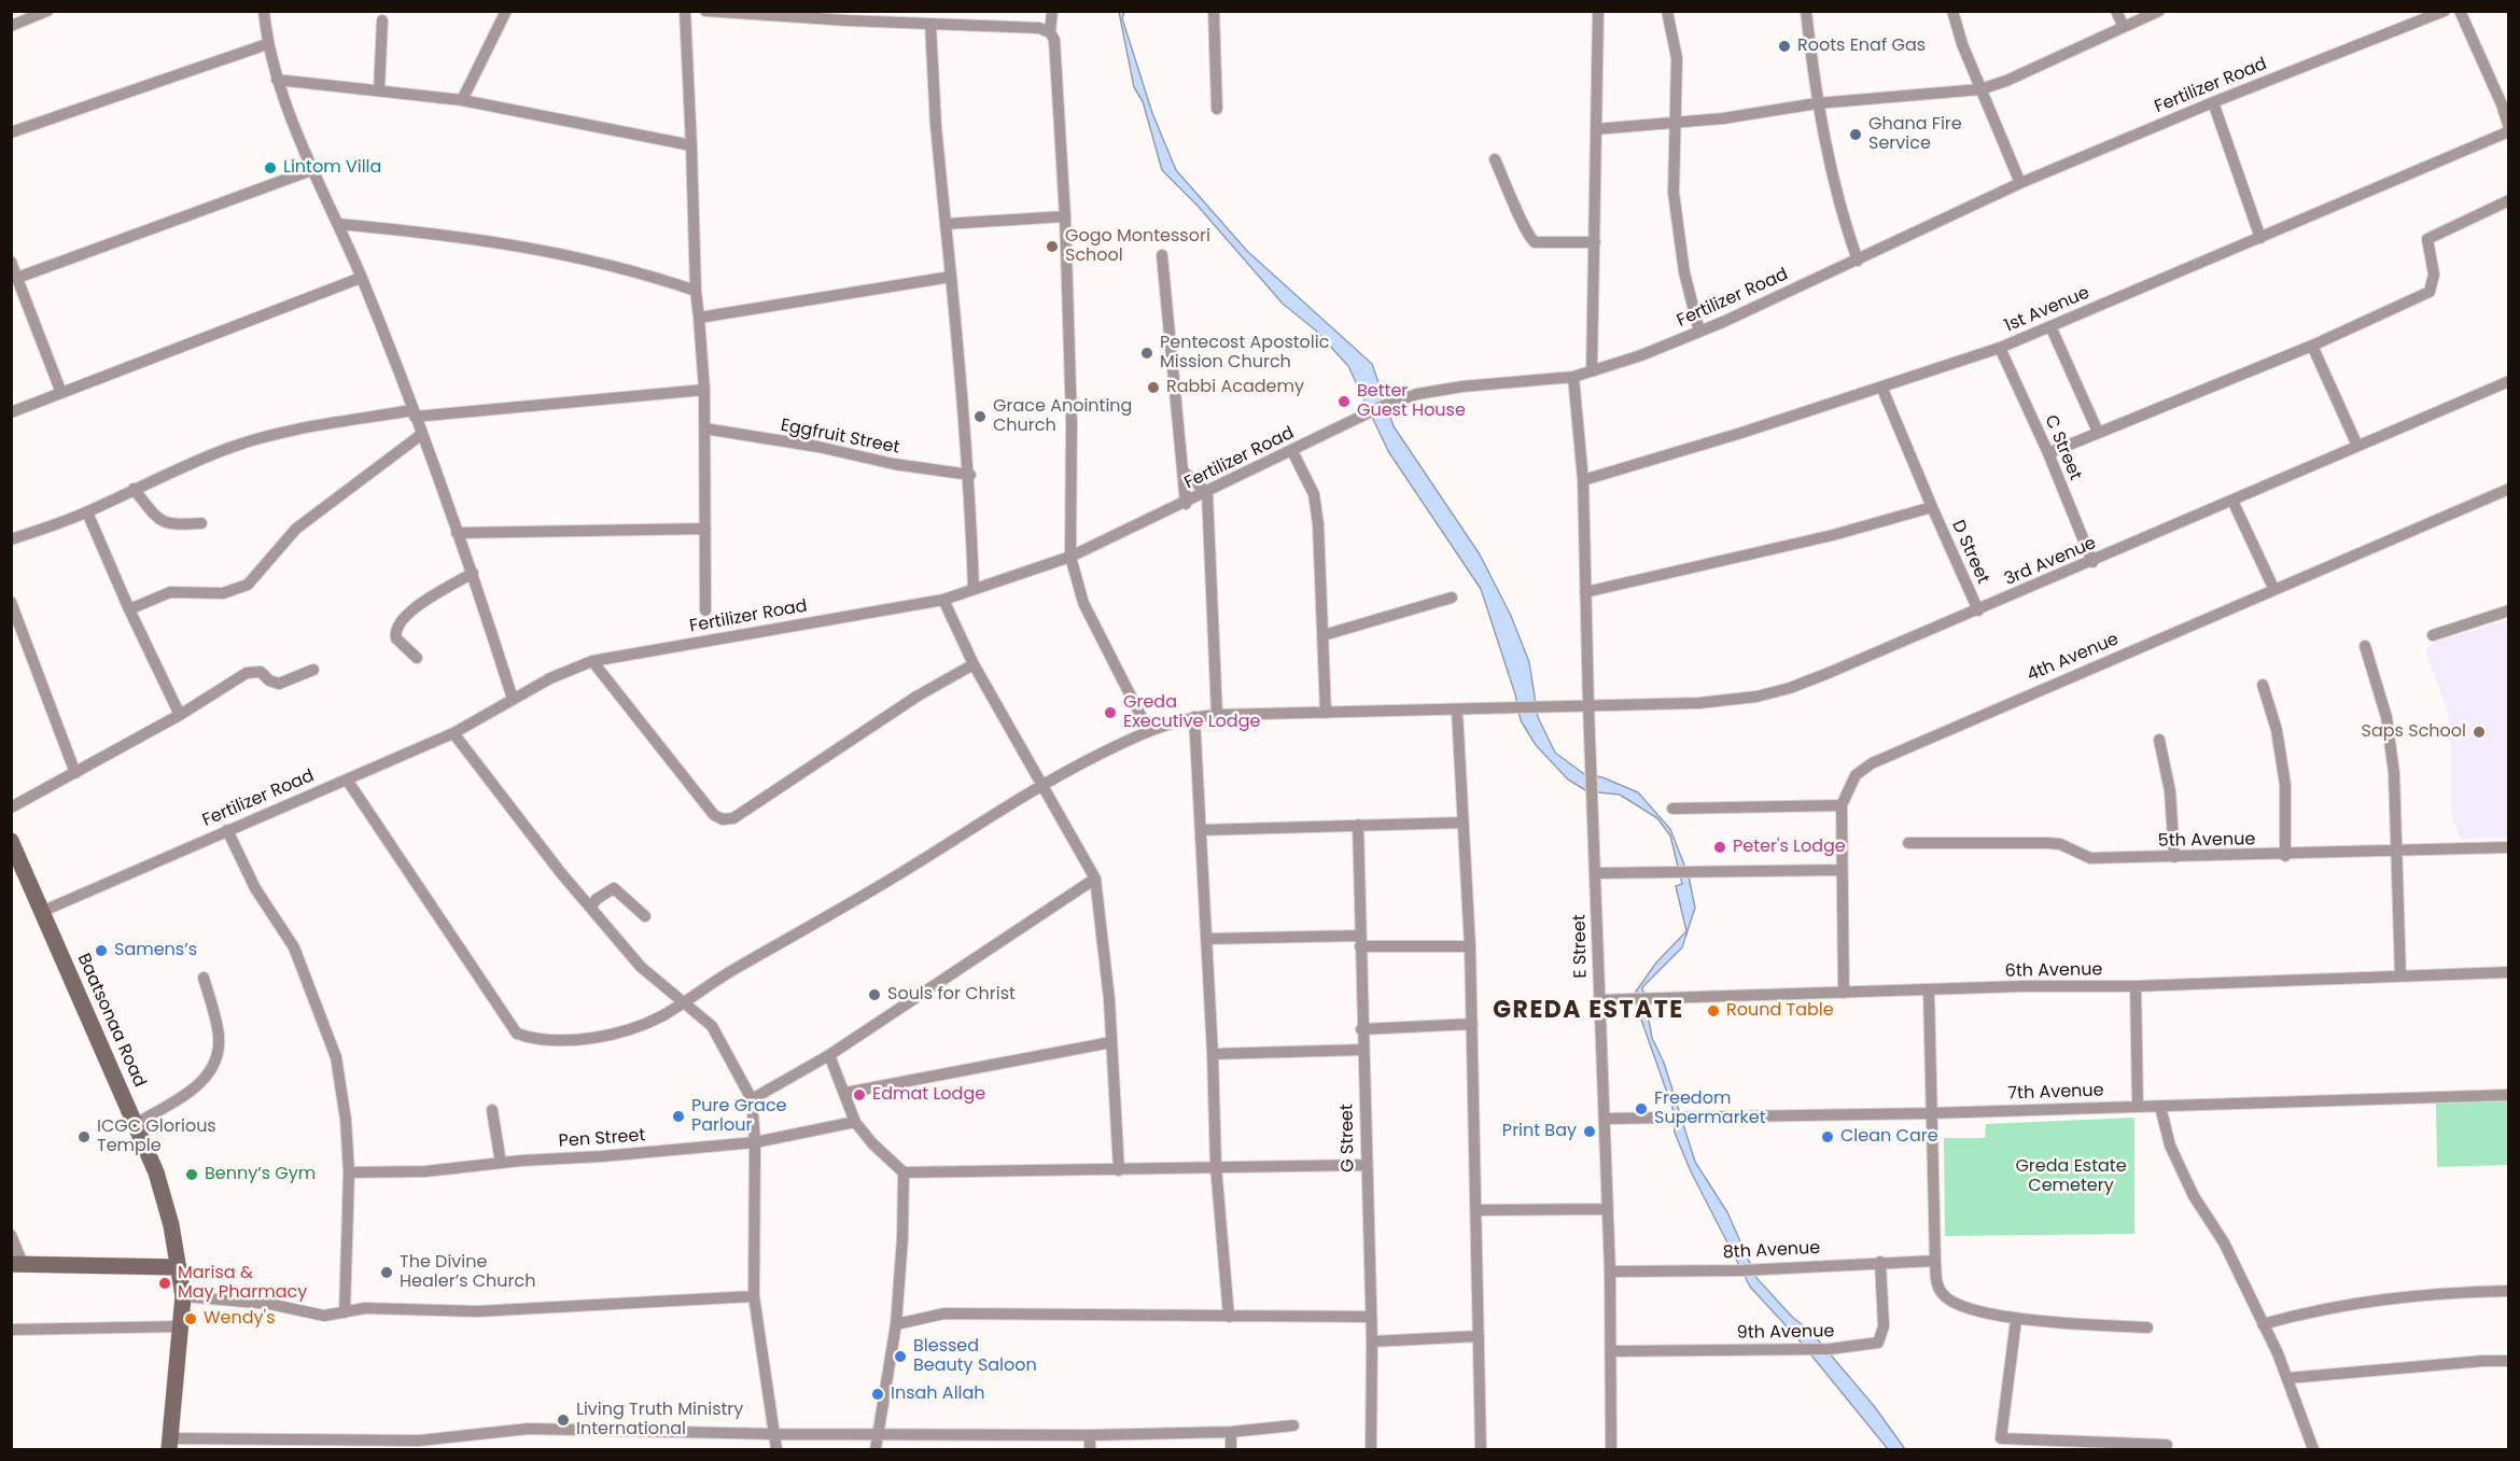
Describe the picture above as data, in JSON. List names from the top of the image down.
{
  "streets": {
    "street": [
      "Fertilizer Road",
      "1st Avenue",
      "Eggfruit Street",
      "C Street",
      "D Street",
      "3rd Avenue",
      "4th Avenue",
      "5th Avenue",
      "E Street",
      "6th Avenue",
      "Baatsonaa Road",
      "7th Avenue",
      "G Street",
      "Pen Street",
      "8th Avenue",
      "9th Avenue"
    ]
  },
  "crossings": [
    ["Fertilizer Road", "3rd Avenue"],
    ["Fertilizer Road", "E Street"],
    ["Fertilizer Road", "Baatsonaa Road"],
    ["1st Avenue", "C Street"],
    ["1st Avenue", "D Street"],
    ["1st Avenue", "E Street"],
    ["C Street", "3rd Avenue"],
    ["D Street", "3rd Avenue"],
    ["3rd Avenue", "E Street"],
    ["4th Avenue", "6th Avenue"],
    ["E Street", "6th Avenue"],
    ["E Street", "7th Avenue"],
    ["E Street", "8th Avenue"],
    ["E Street", "9th Avenue"],
    ["8th Avenue", "9th Avenue"]
  ],
  "districts": ["GREDA ESTATE"],
  "parks": ["Greda Estate Cemetery"],
  "places": [
    "Roots Enaf Gas",
    "Ghana Fire Service",
    "Lintom Villa",
    "Gogo Montessori School",
    "Pentecost Apostolic Mission Church",
    "Rabbi Academy",
    "Better Guest House",
    "Grace Anointing Church",
    "Greda Executive Lodge",
    "Saps School",
    "Peter's Lodge",
    "Samens’s",
    "Souls for Christ",
    "Round Table",
    "Edmat Lodge",
    "Freedom Supermarket",
    "Pure Grace Parlour",
    "Print Bay",
    "ICGC Glorious Temple",
    "Clean Care",
    "Benny’s Gym",
    "The Divine Healer’s Church",
    "Marisa & May Pharmacy",
    "Wendy's",
    "Blessed Beauty Saloon",
    "Insah Allah",
    "Living Truth Ministry International"
  ]
}
